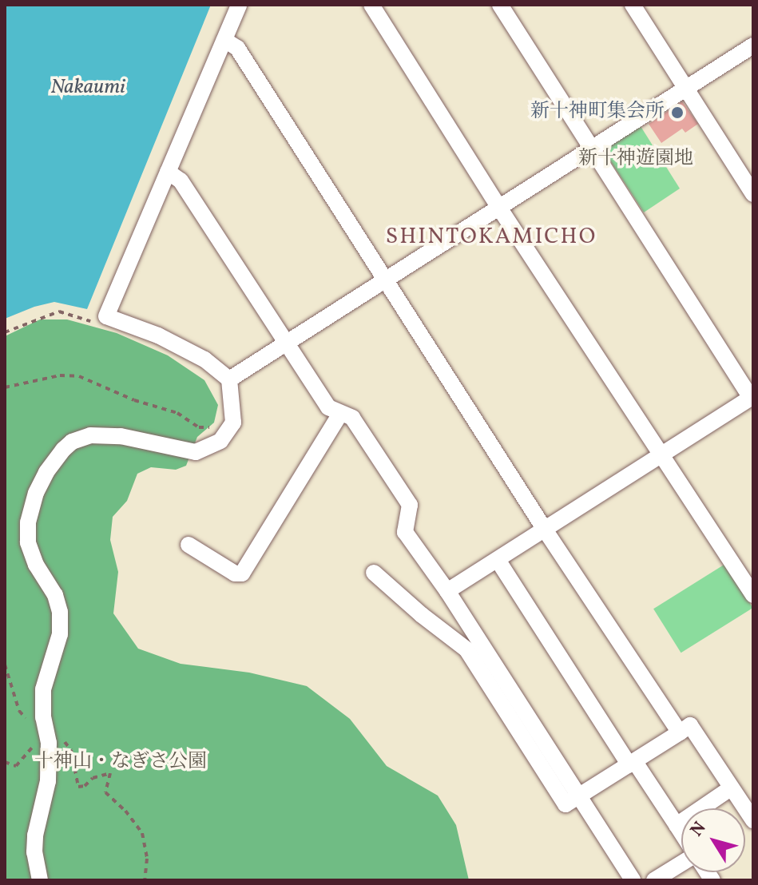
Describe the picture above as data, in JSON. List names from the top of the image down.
{
  "districts": ["SHINTOKAMICHO"],
  "water": ["Nakaumi"],
  "parks": ["新十神遊園地", "十神山・なぎさ公園"],
  "places": ["新十神町集会所"],
  "north": "top left"
}
